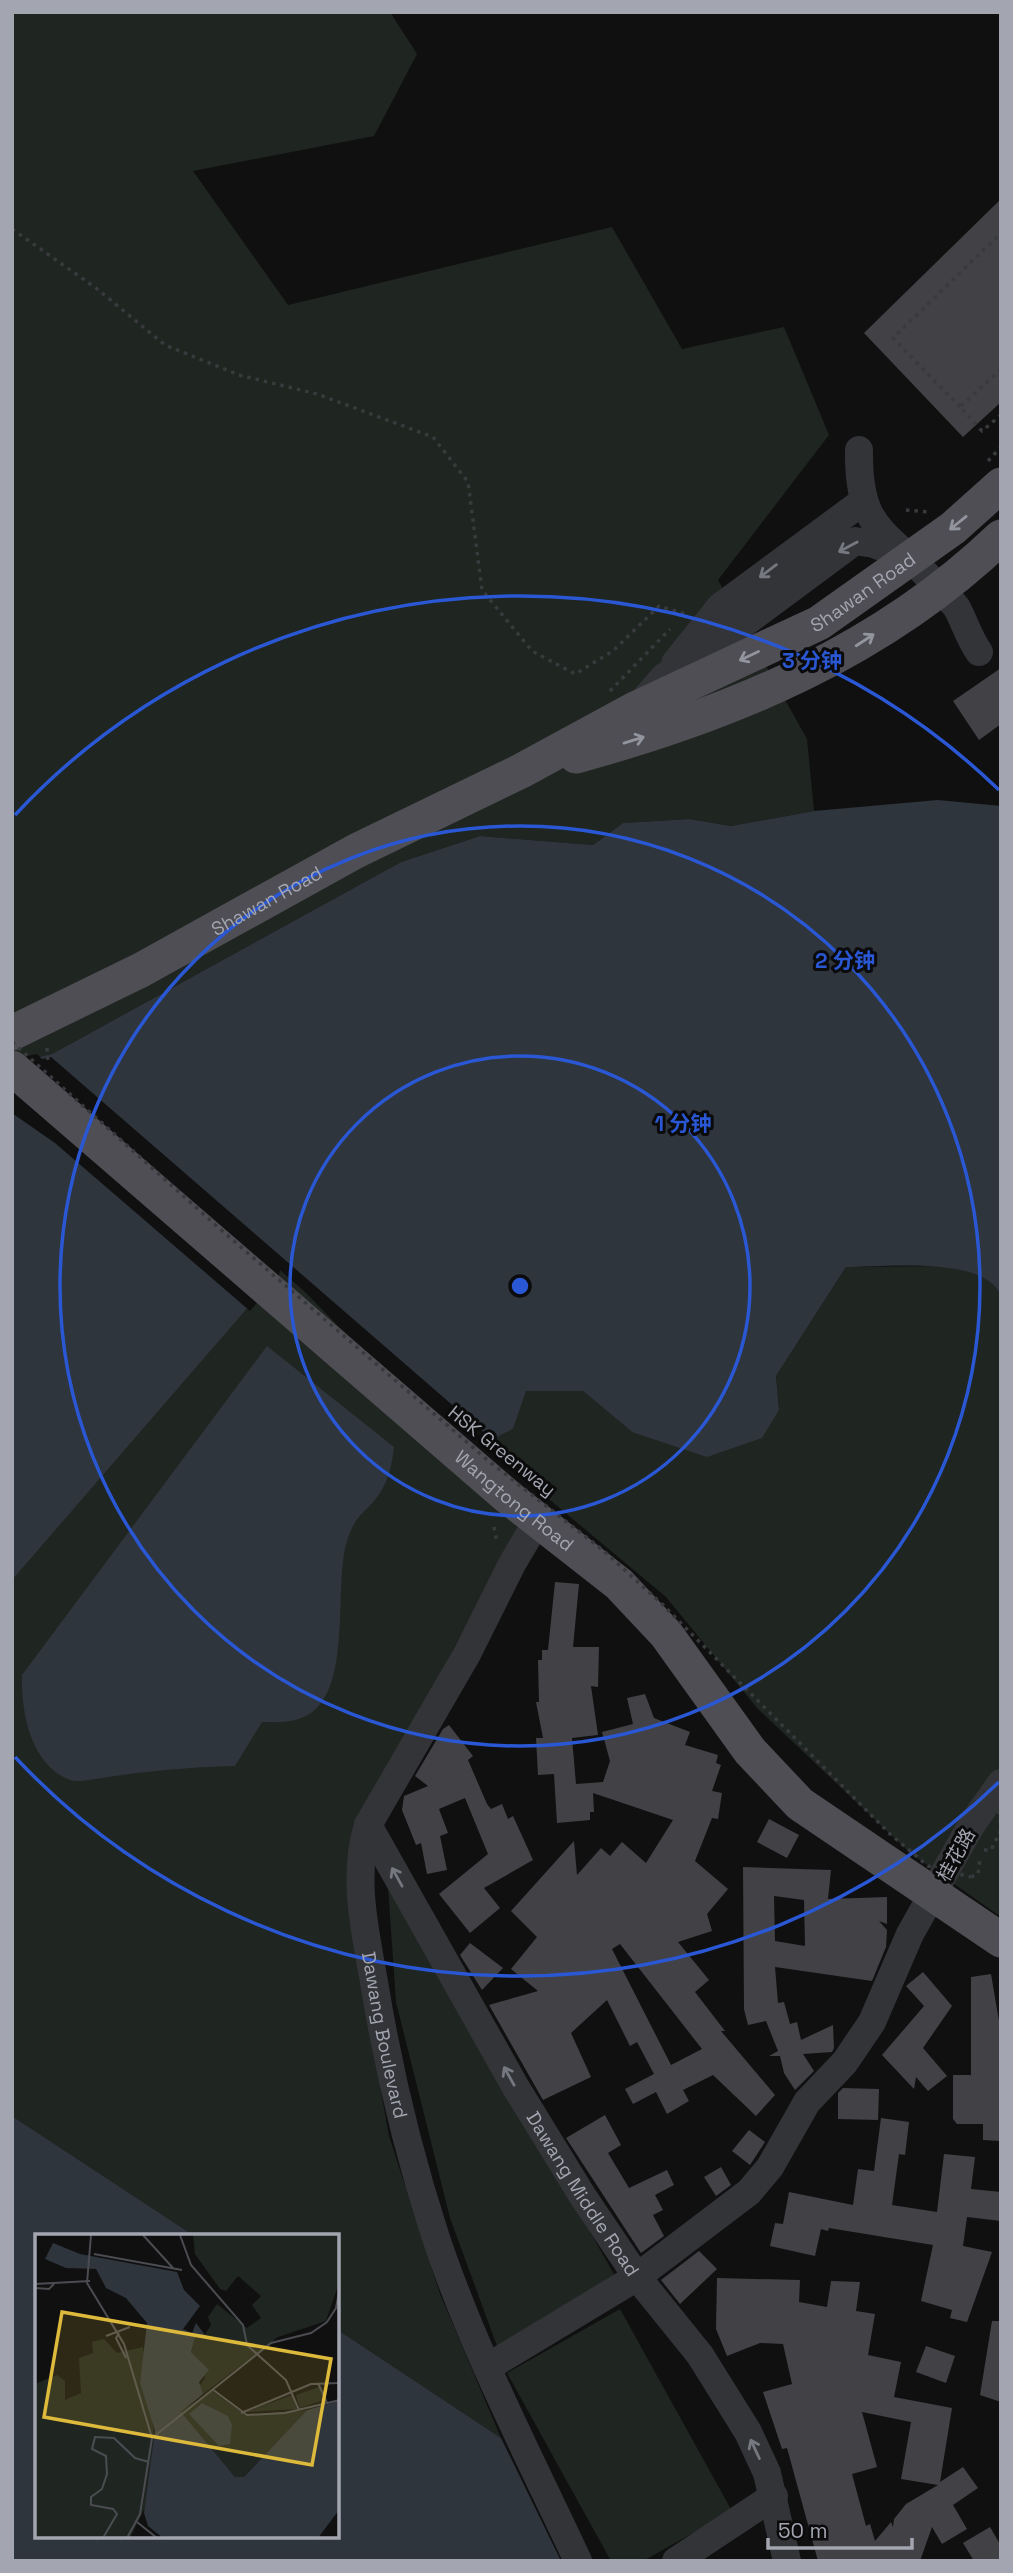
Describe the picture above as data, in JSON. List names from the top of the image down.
{
  "streets": {
    "main road": ["Shawan Road", "Wangtong Road"],
    "street": ["桂花路", "Dawang Boulevard", "Dawang Middle Road"],
    "path": ["HSK Greenway"]
  },
  "crossings": [
    ["Wangtong Road", "桂花路"],
    ["Wangtong Road", "Dawang Boulevard"],
    ["桂花路", "Dawang Boulevard"],
    ["桂花路", "Dawang Middle Road"],
    ["Dawang Boulevard", "Dawang Middle Road"]
  ],
  "one_way": ["Dawang Middle Road"],
  "scale_bar": "50 m",
  "rings": ["3 分钟", "2 分钟", "1 分钟"]
}
